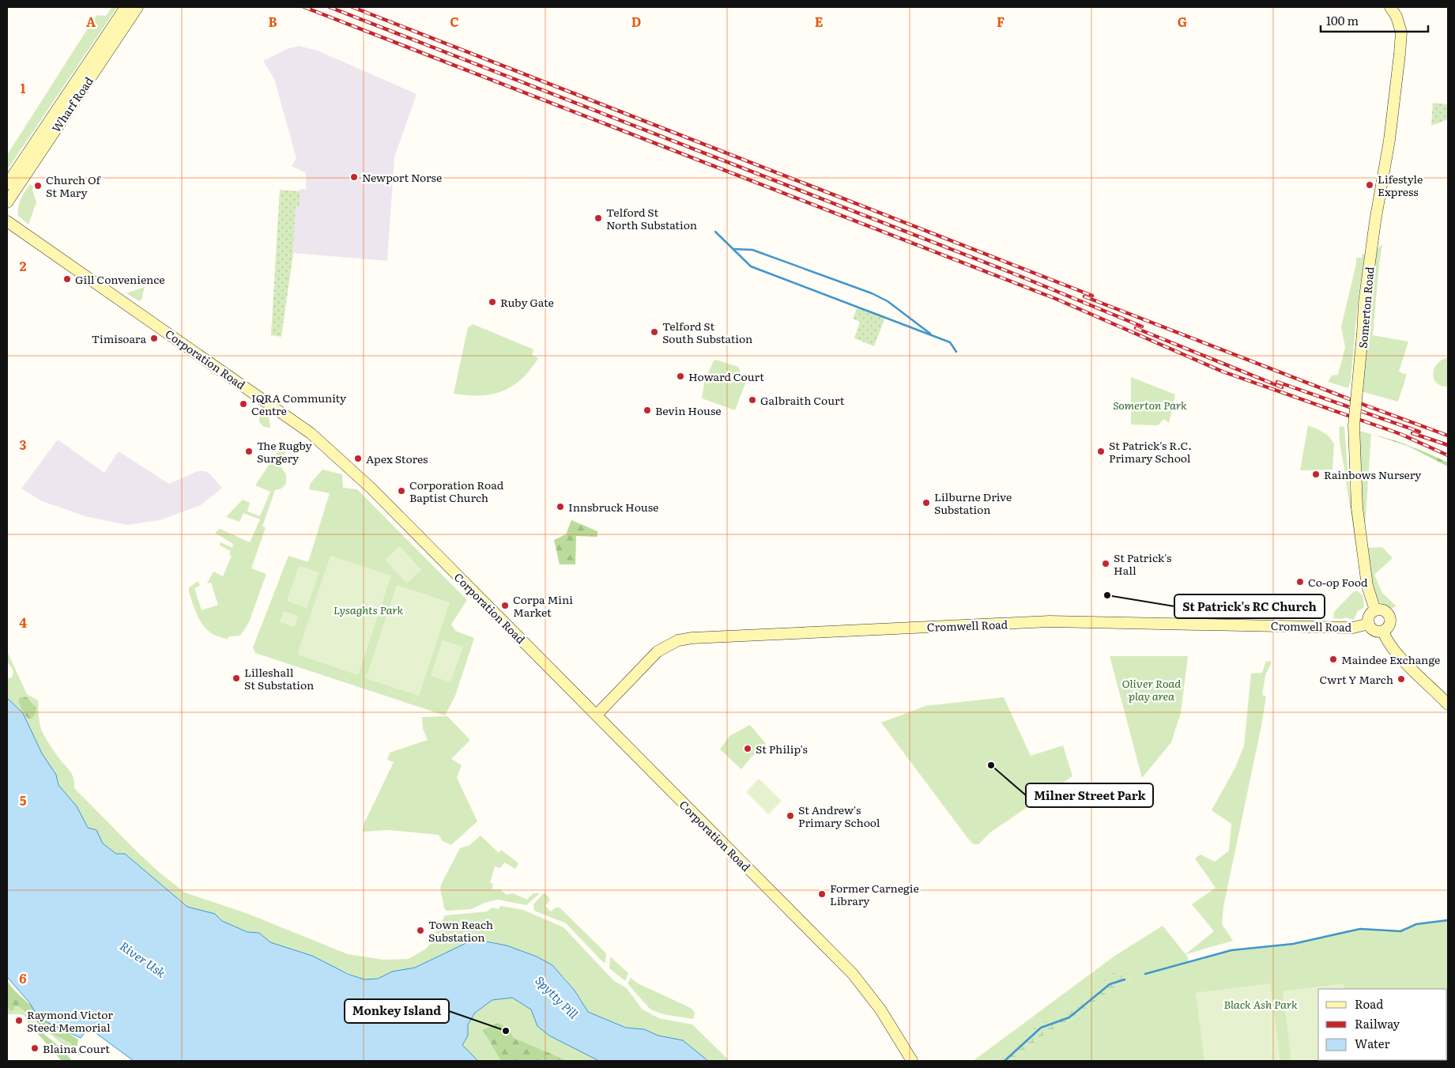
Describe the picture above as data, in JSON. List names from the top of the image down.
{
  "streets": {
    "street": [
      "Wharf Road",
      "Somerton Road",
      "Corporation Road",
      "Cromwell Road"
    ]
  },
  "crossings": [
    ["Somerton Road", "Cromwell Road"],
    ["Corporation Road", "Cromwell Road"]
  ],
  "water": ["River Usk", "Spytty Pill"],
  "parks": [
    "Somerton Park",
    "Lysaghts Park",
    "Oliver Road play area",
    "Black Ash Park"
  ],
  "places": [
    "Newport Norse",
    "Lifestyle Express",
    "Church Of St Mary",
    "Telford St North Substation",
    "Gill Convenience",
    "Ruby Gate",
    "Telford St South Substation",
    "Timisoara",
    "Howard Court",
    "Galbraith Court",
    "IQRA Community Centre",
    "Bevin House",
    "The Rugby Surgery",
    "St Patrick's R.C. Primary School",
    "Apex Stores",
    "Rainbows Nursery",
    "Corporation Road Baptist Church",
    "Lilburne Drive Substation",
    "Innsbruck House",
    "St Patrick's Hall",
    "Co-op Food",
    "St Patrick's RC Church",
    "Corpa Mini Market",
    "Maindee Exchange",
    "Lilleshall St Substation",
    "Cwrt Y March",
    "St Philip's",
    "Milner Street Park",
    "St Andrew's Primary School",
    "Former Carnegie Library",
    "Town Reach Substation",
    "Raymond Victor Steed Memorial",
    "Monkey Island",
    "Blaina Court"
  ],
  "legend": ["Road", "Railway", "Water"],
  "scale_bar": "100 m",
  "grid": {
    "columns": [
      "A",
      "B",
      "C",
      "D",
      "E",
      "F",
      "G"
    ],
    "rows": [
      "1",
      "2",
      "3",
      "4",
      "5",
      "6"
    ]
  }
}
